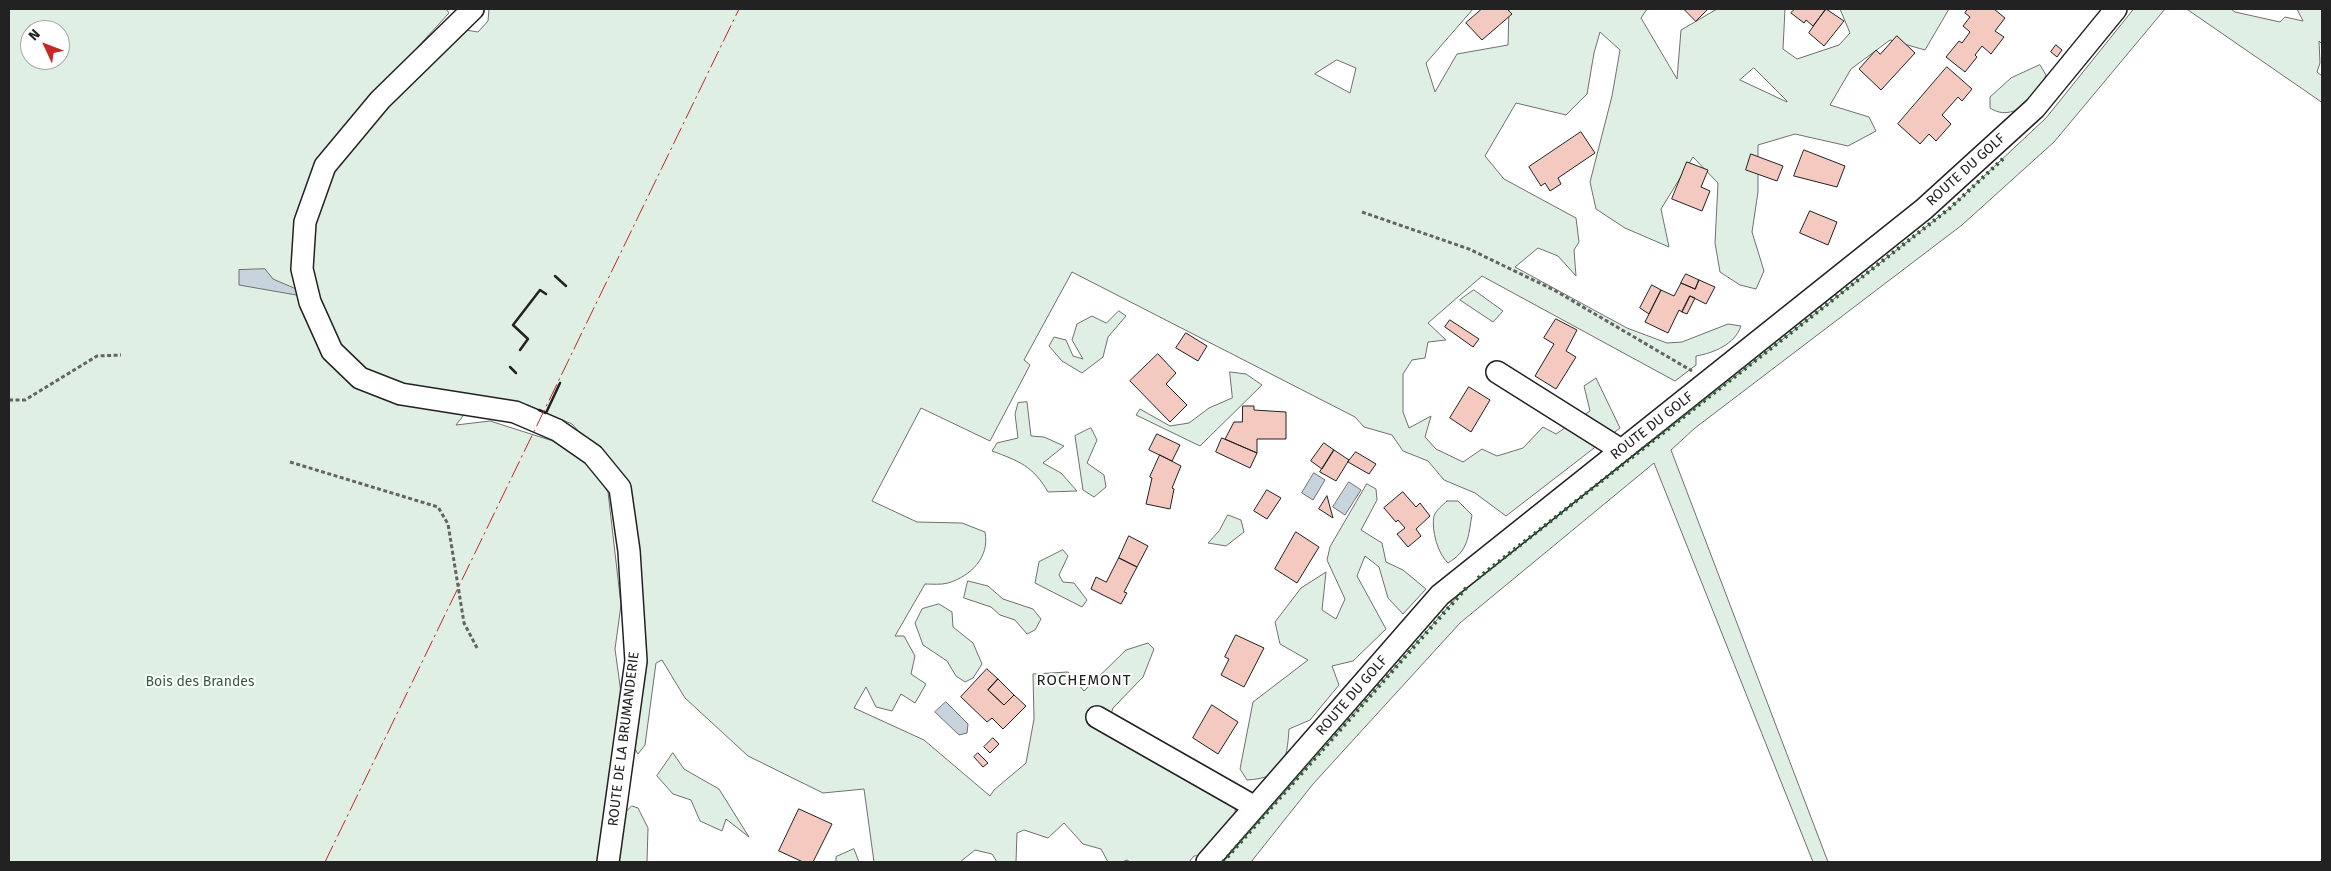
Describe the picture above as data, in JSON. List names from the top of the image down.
{
  "streets": {
    "street": ["ROUTE DU GOLF", "ROUTE DE LA BRUMANDERIE"]
  },
  "districts": ["ROCHEMONT"],
  "parks": ["Bois des Brandes"],
  "north": "top left"
}
